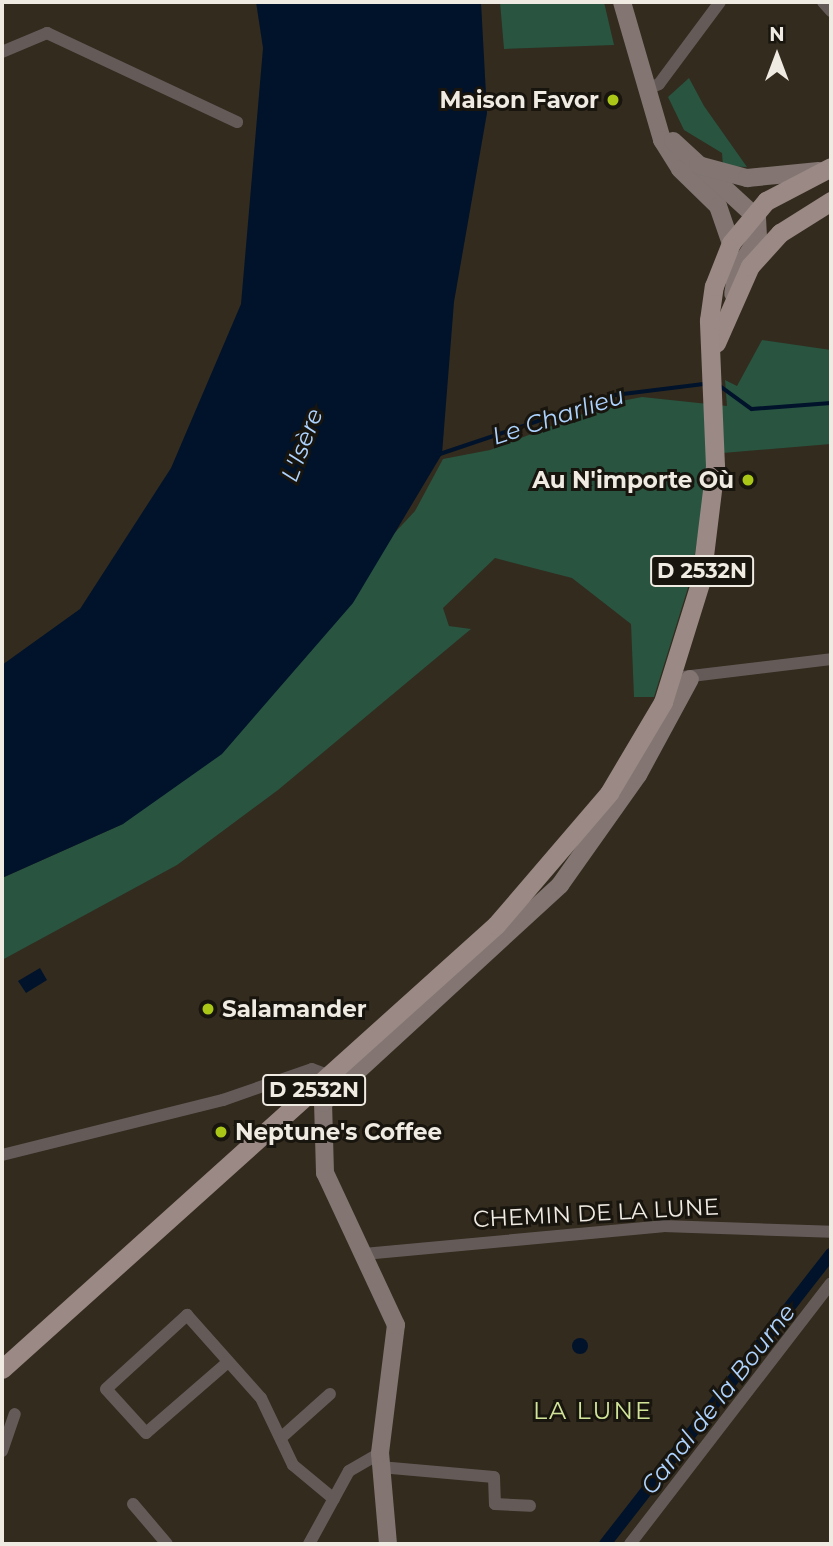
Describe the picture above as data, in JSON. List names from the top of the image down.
{
  "streets": {
    "main road": ["D 2532N"],
    "street": ["CHEMIN DE LA LUNE"]
  },
  "districts": ["LA LUNE"],
  "water": ["Le Charlieu", "L'Isère", "Canal de la Bourne"],
  "places": [
    "Maison Favor",
    "Au N'importe Où",
    "Salamander",
    "Neptune's Coffee"
  ],
  "north": "top"
}
